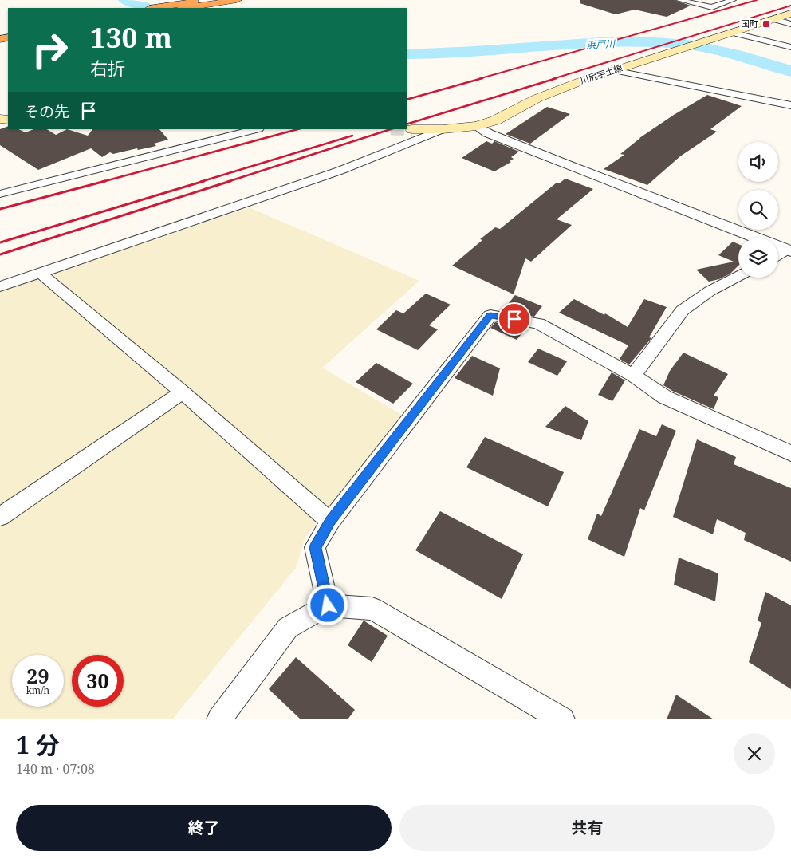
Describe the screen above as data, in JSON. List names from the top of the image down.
{
  "streets": {
    "main road": ["川尻宇土線"]
  },
  "water": ["浜戸川"],
  "places": {
    "transit": ["国町"]
  },
  "page": {
    "turn": ["130 m", "右折"],
    "then": "その先",
    "speed": "29 km/h",
    "limit": "30",
    "heading": ["1 分", "140 m · 07:08"],
    "buttons": ["終了", "共有"]
  }
}
